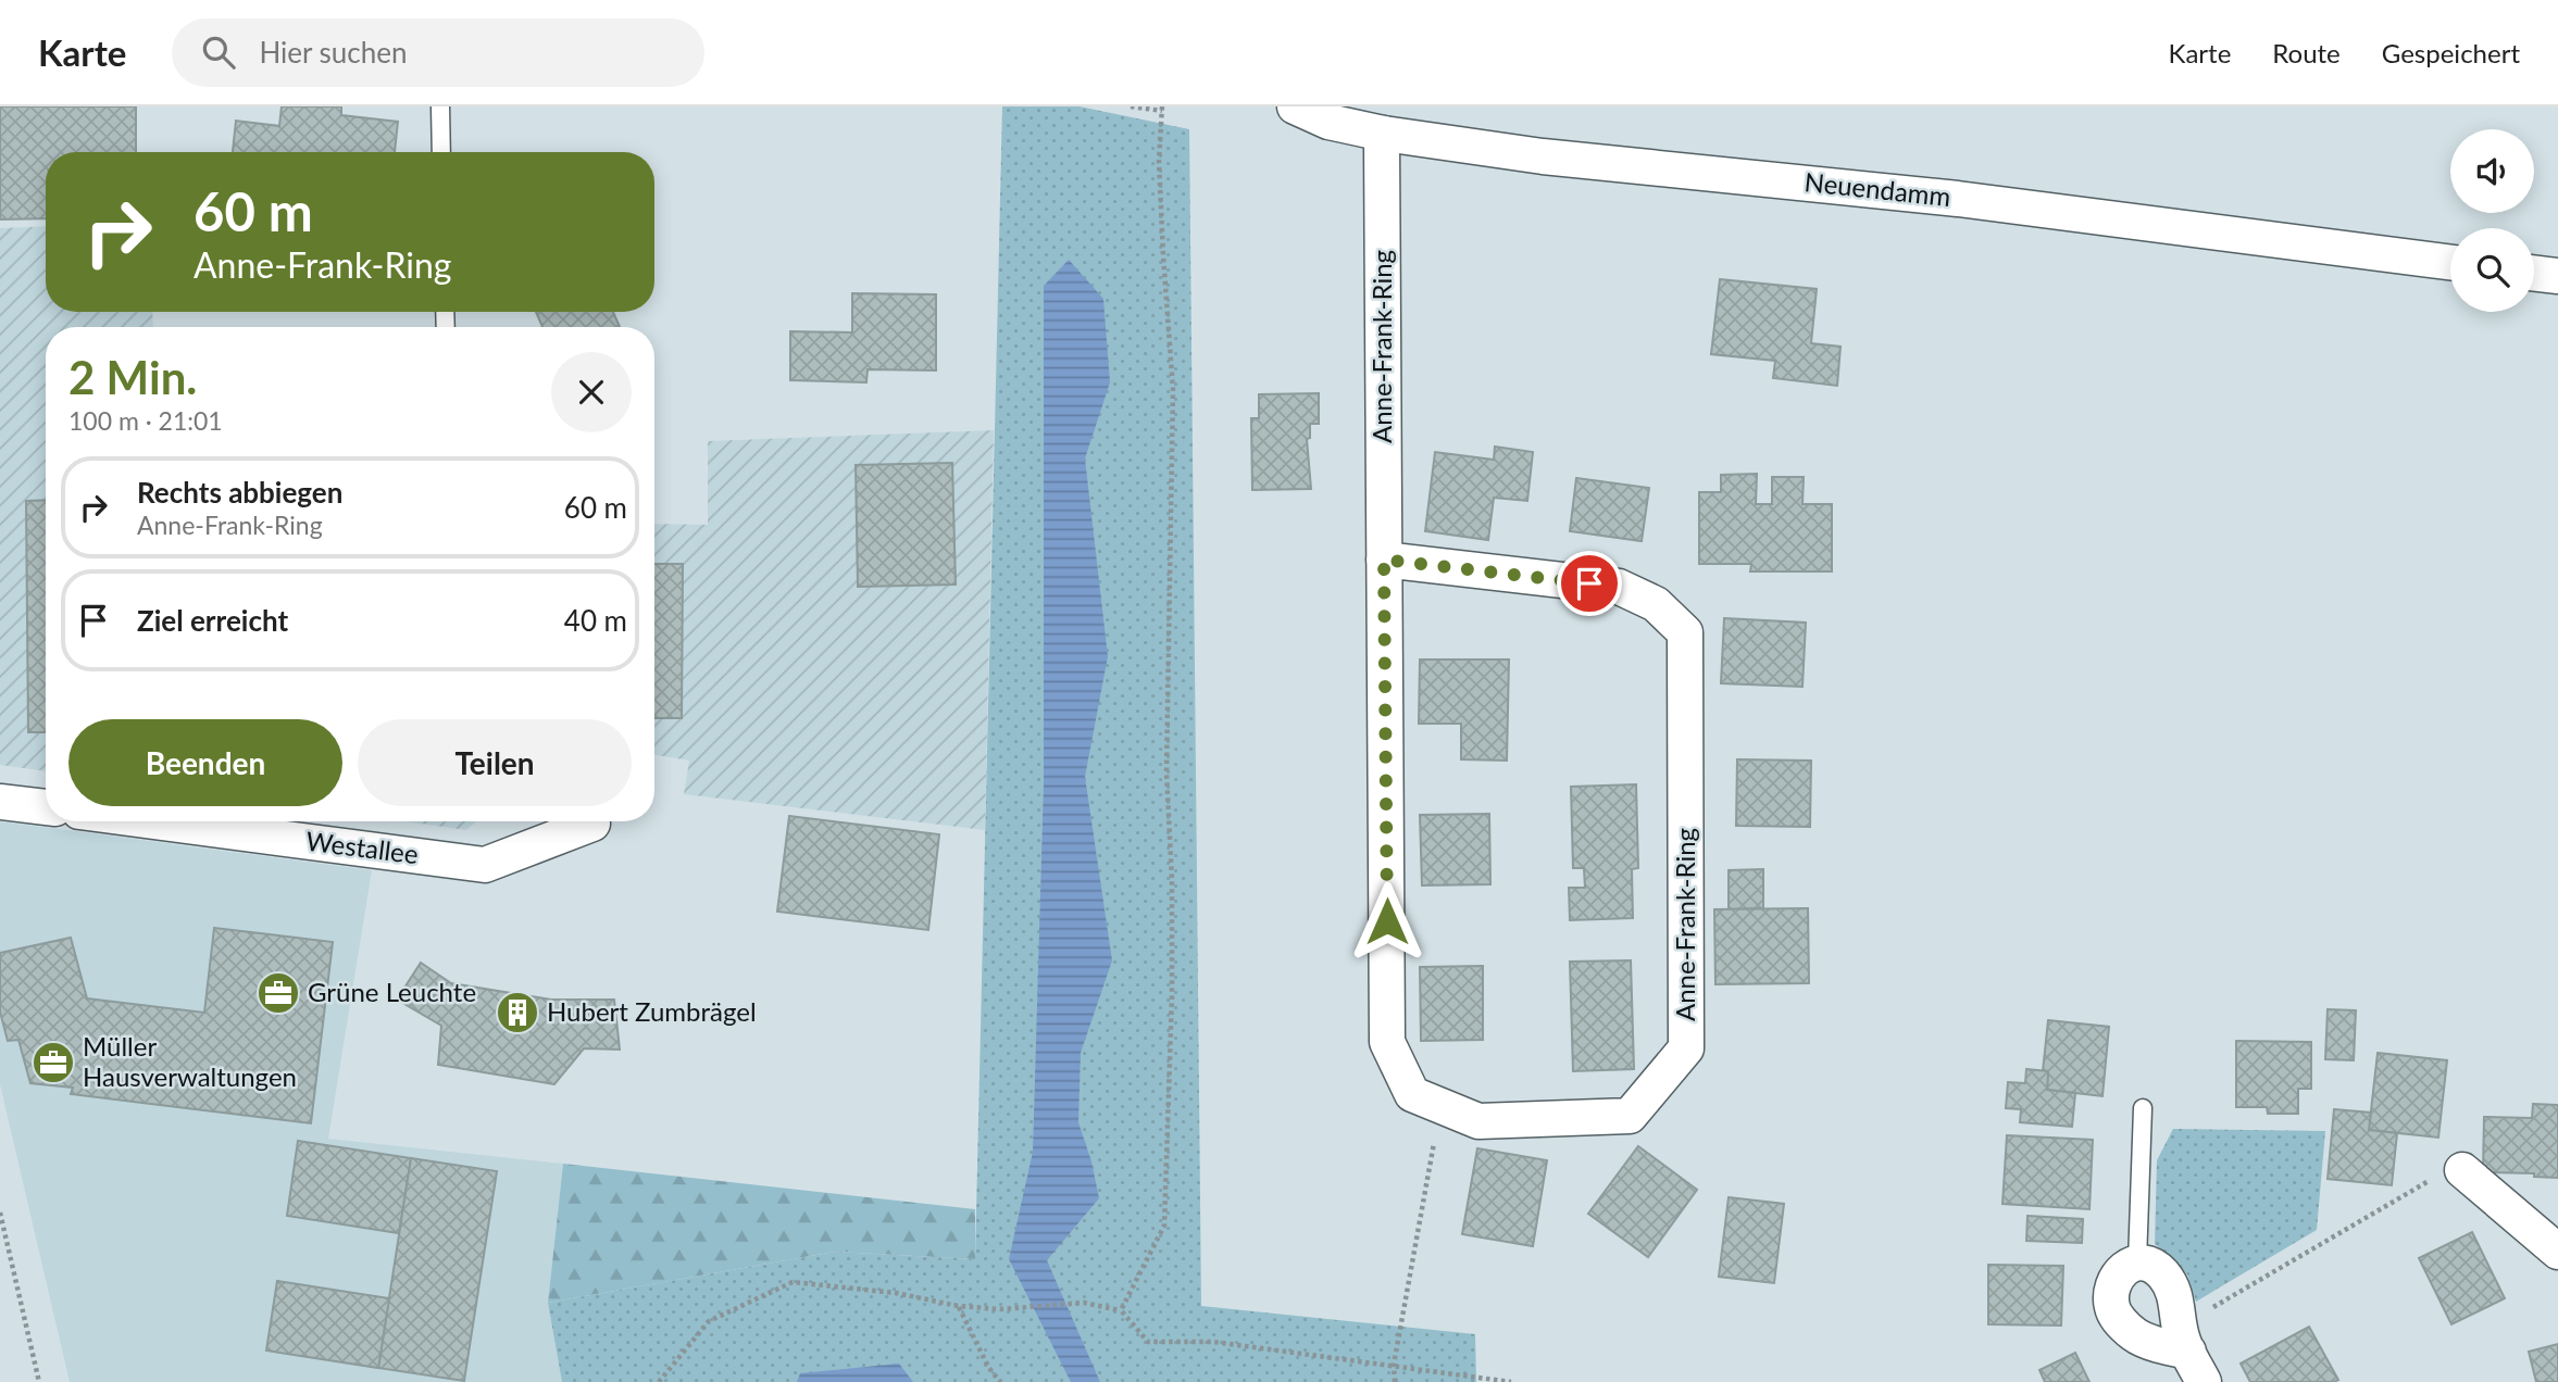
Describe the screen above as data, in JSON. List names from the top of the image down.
{
  "streets": {
    "street": ["Neuendamm", "Anne-Frank-Ring", "Westallee"]
  },
  "crossings": [
    ["Neuendamm", "Anne-Frank-Ring"]
  ],
  "places": {
    "office": ["Grüne Leuchte", "Müller Hausverwaltungen"],
    "building": ["Hubert Zumbrägel"]
  },
  "page": {
    "header": "Karte",
    "search": "Hier suchen",
    "nav": ["Karte", "Route", "Gespeichert"],
    "turn": ["60 m", "Anne-Frank-Ring"],
    "heading": ["2 Min.", "100 m · 21:01"],
    "list": [
      {
        "name": "Rechts abbiegen",
        "note": "Anne-Frank-Ring",
        "value": "60 m"
      },
      {
        "name": "Ziel erreicht",
        "value": "40 m"
      }
    ],
    "buttons": ["Beenden", "Teilen"]
  }
}
